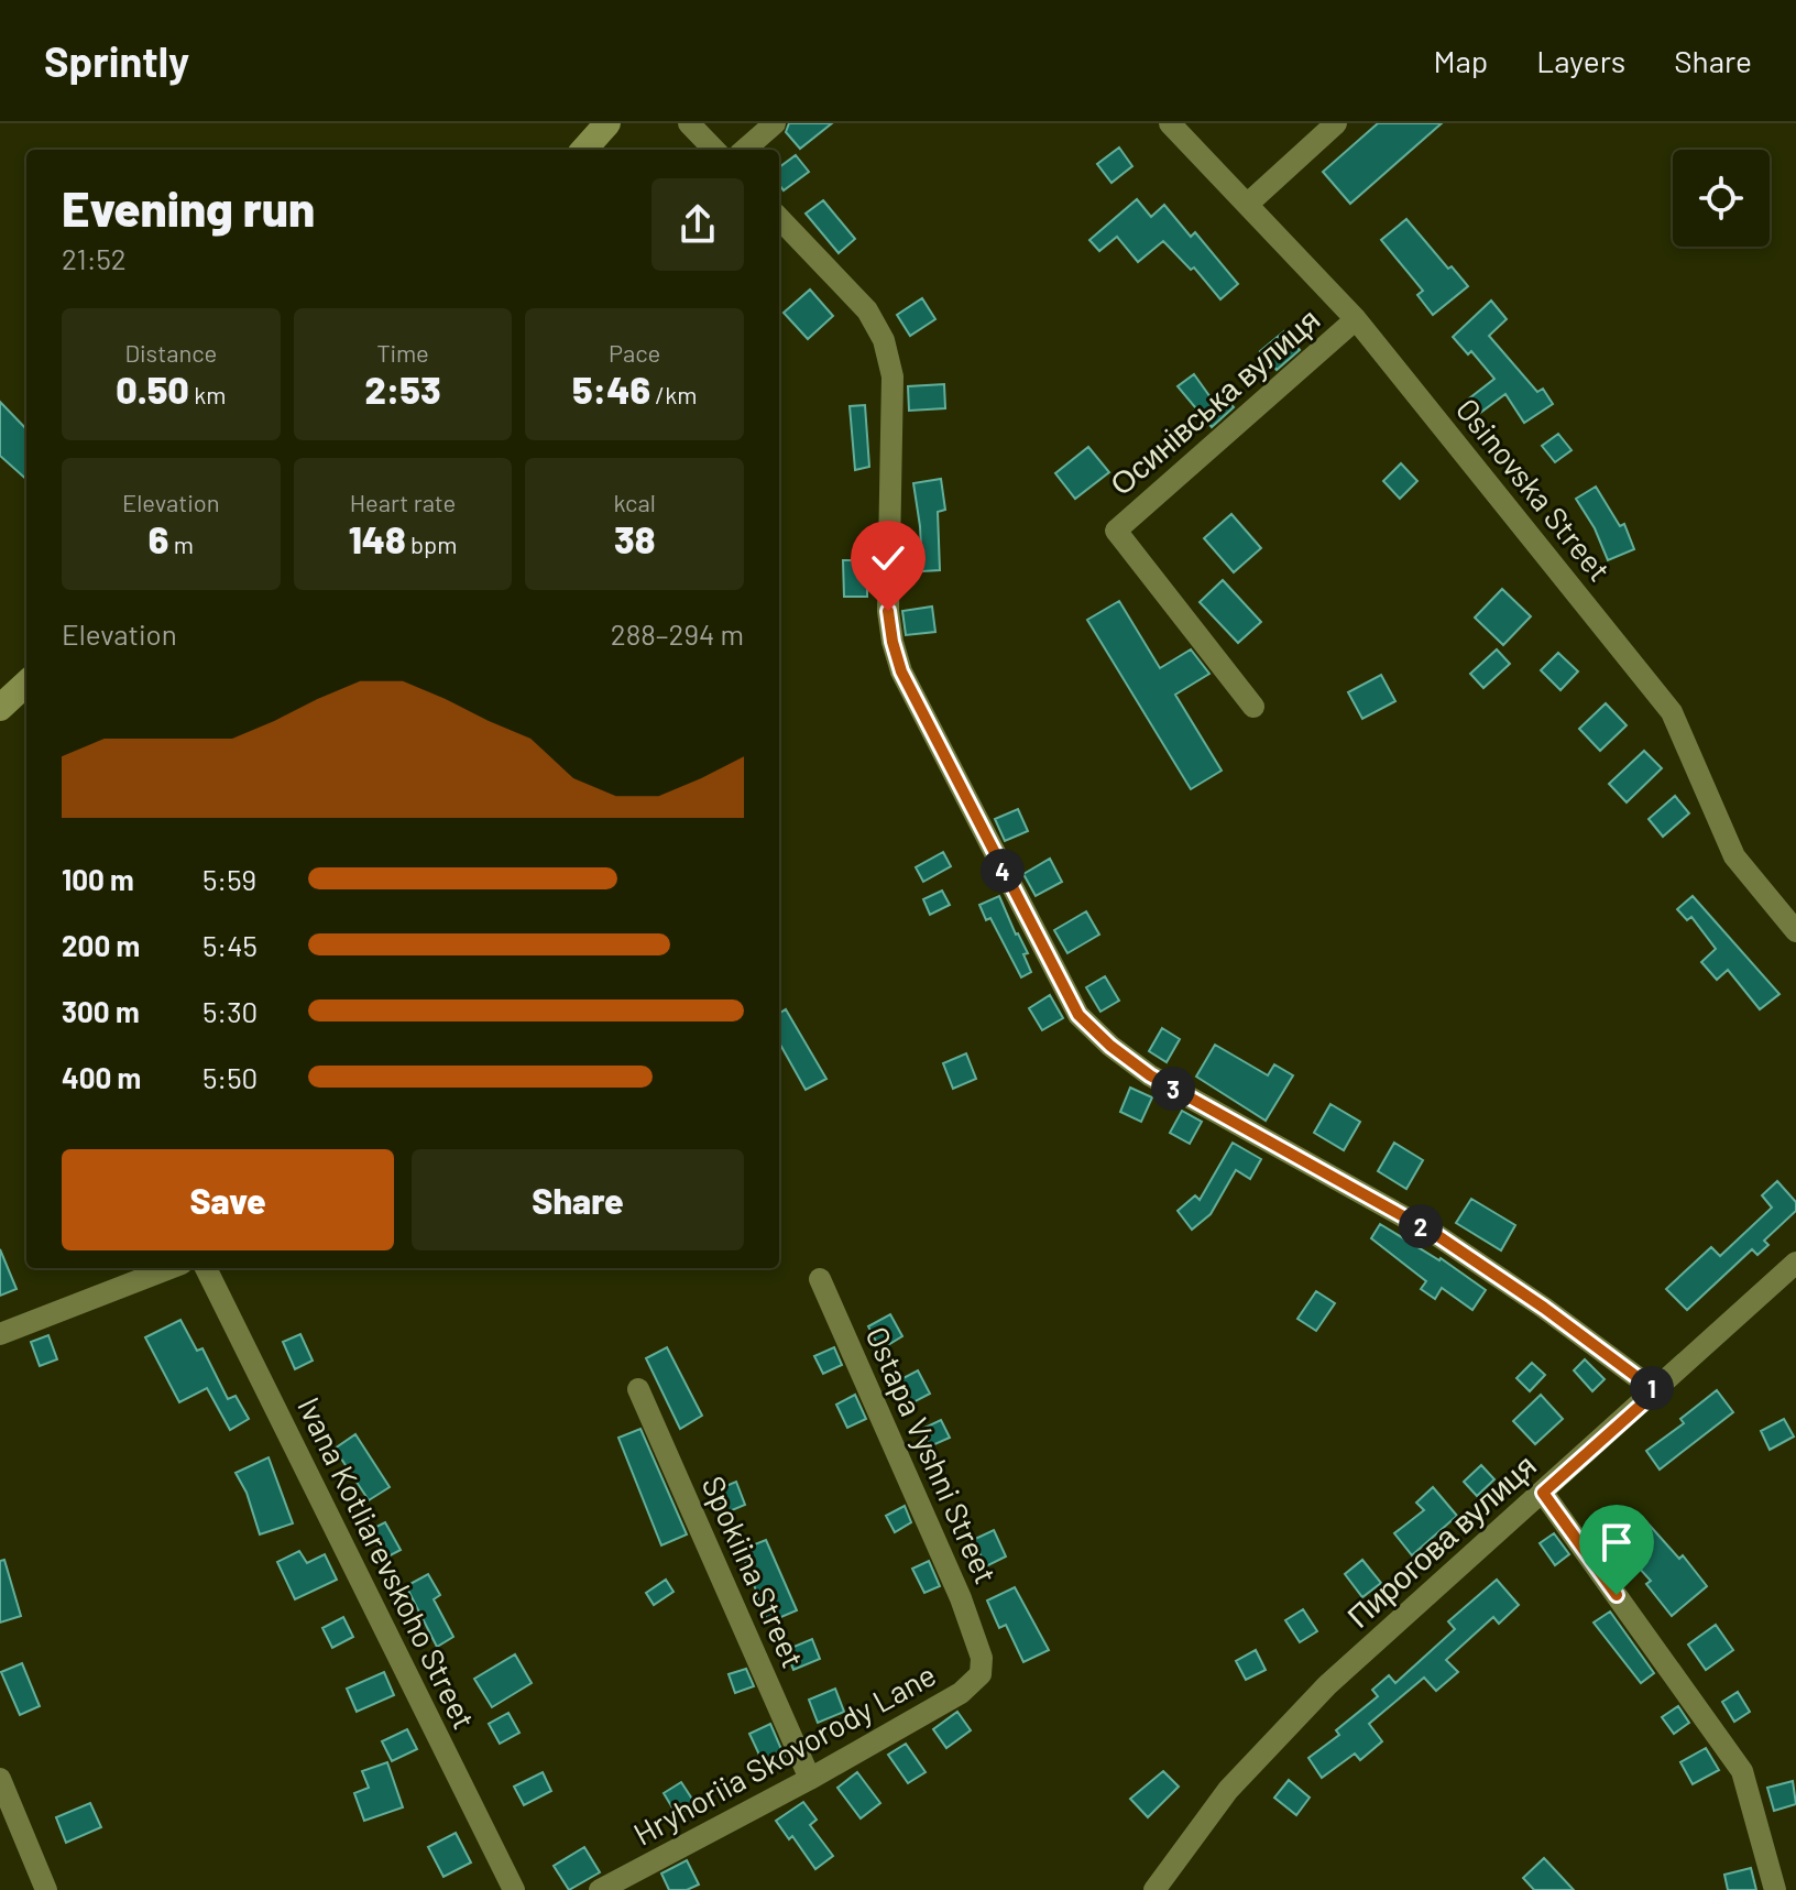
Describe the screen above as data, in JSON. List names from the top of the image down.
{
  "streets": {
    "street": [
      "Осинівська вулиця",
      "Osinovska Street",
      "Ostapa Vyshni Street",
      "Пирогова вулиця",
      "Ivana Kotliarevskoho Street",
      "Spokiina Street",
      "Hryhoriia Skovorody Lane"
    ]
  },
  "crossings": [
    ["Осинівська вулиця", "Osinovska Street"],
    ["Ostapa Vyshni Street", "Hryhoriia Skovorody Lane"],
    ["Spokiina Street", "Hryhoriia Skovorody Lane"]
  ],
  "page": {
    "header": "Sprintly",
    "nav": ["Map", "Layers", "Share"],
    "heading": ["Evening run", "21:52"],
    "stats": [
      ["Distance", "0.50 km"],
      ["Time", "2:53"],
      ["Pace", "5:46 /km"],
      ["Elevation", "6 m"],
      ["Heart rate", "148 bpm"],
      ["kcal", "38"]
    ],
    "chart": ["Elevation", "288–294 m"],
    "list": [
      {
        "name": "100 m",
        "note": "5:59"
      },
      {
        "name": "200 m",
        "note": "5:45"
      },
      {
        "name": "300 m",
        "note": "5:30"
      },
      {
        "name": "400 m",
        "note": "5:50"
      }
    ],
    "pins": [
      "4",
      "3",
      "2",
      "1"
    ],
    "buttons": ["Save", "Share"]
  }
}
